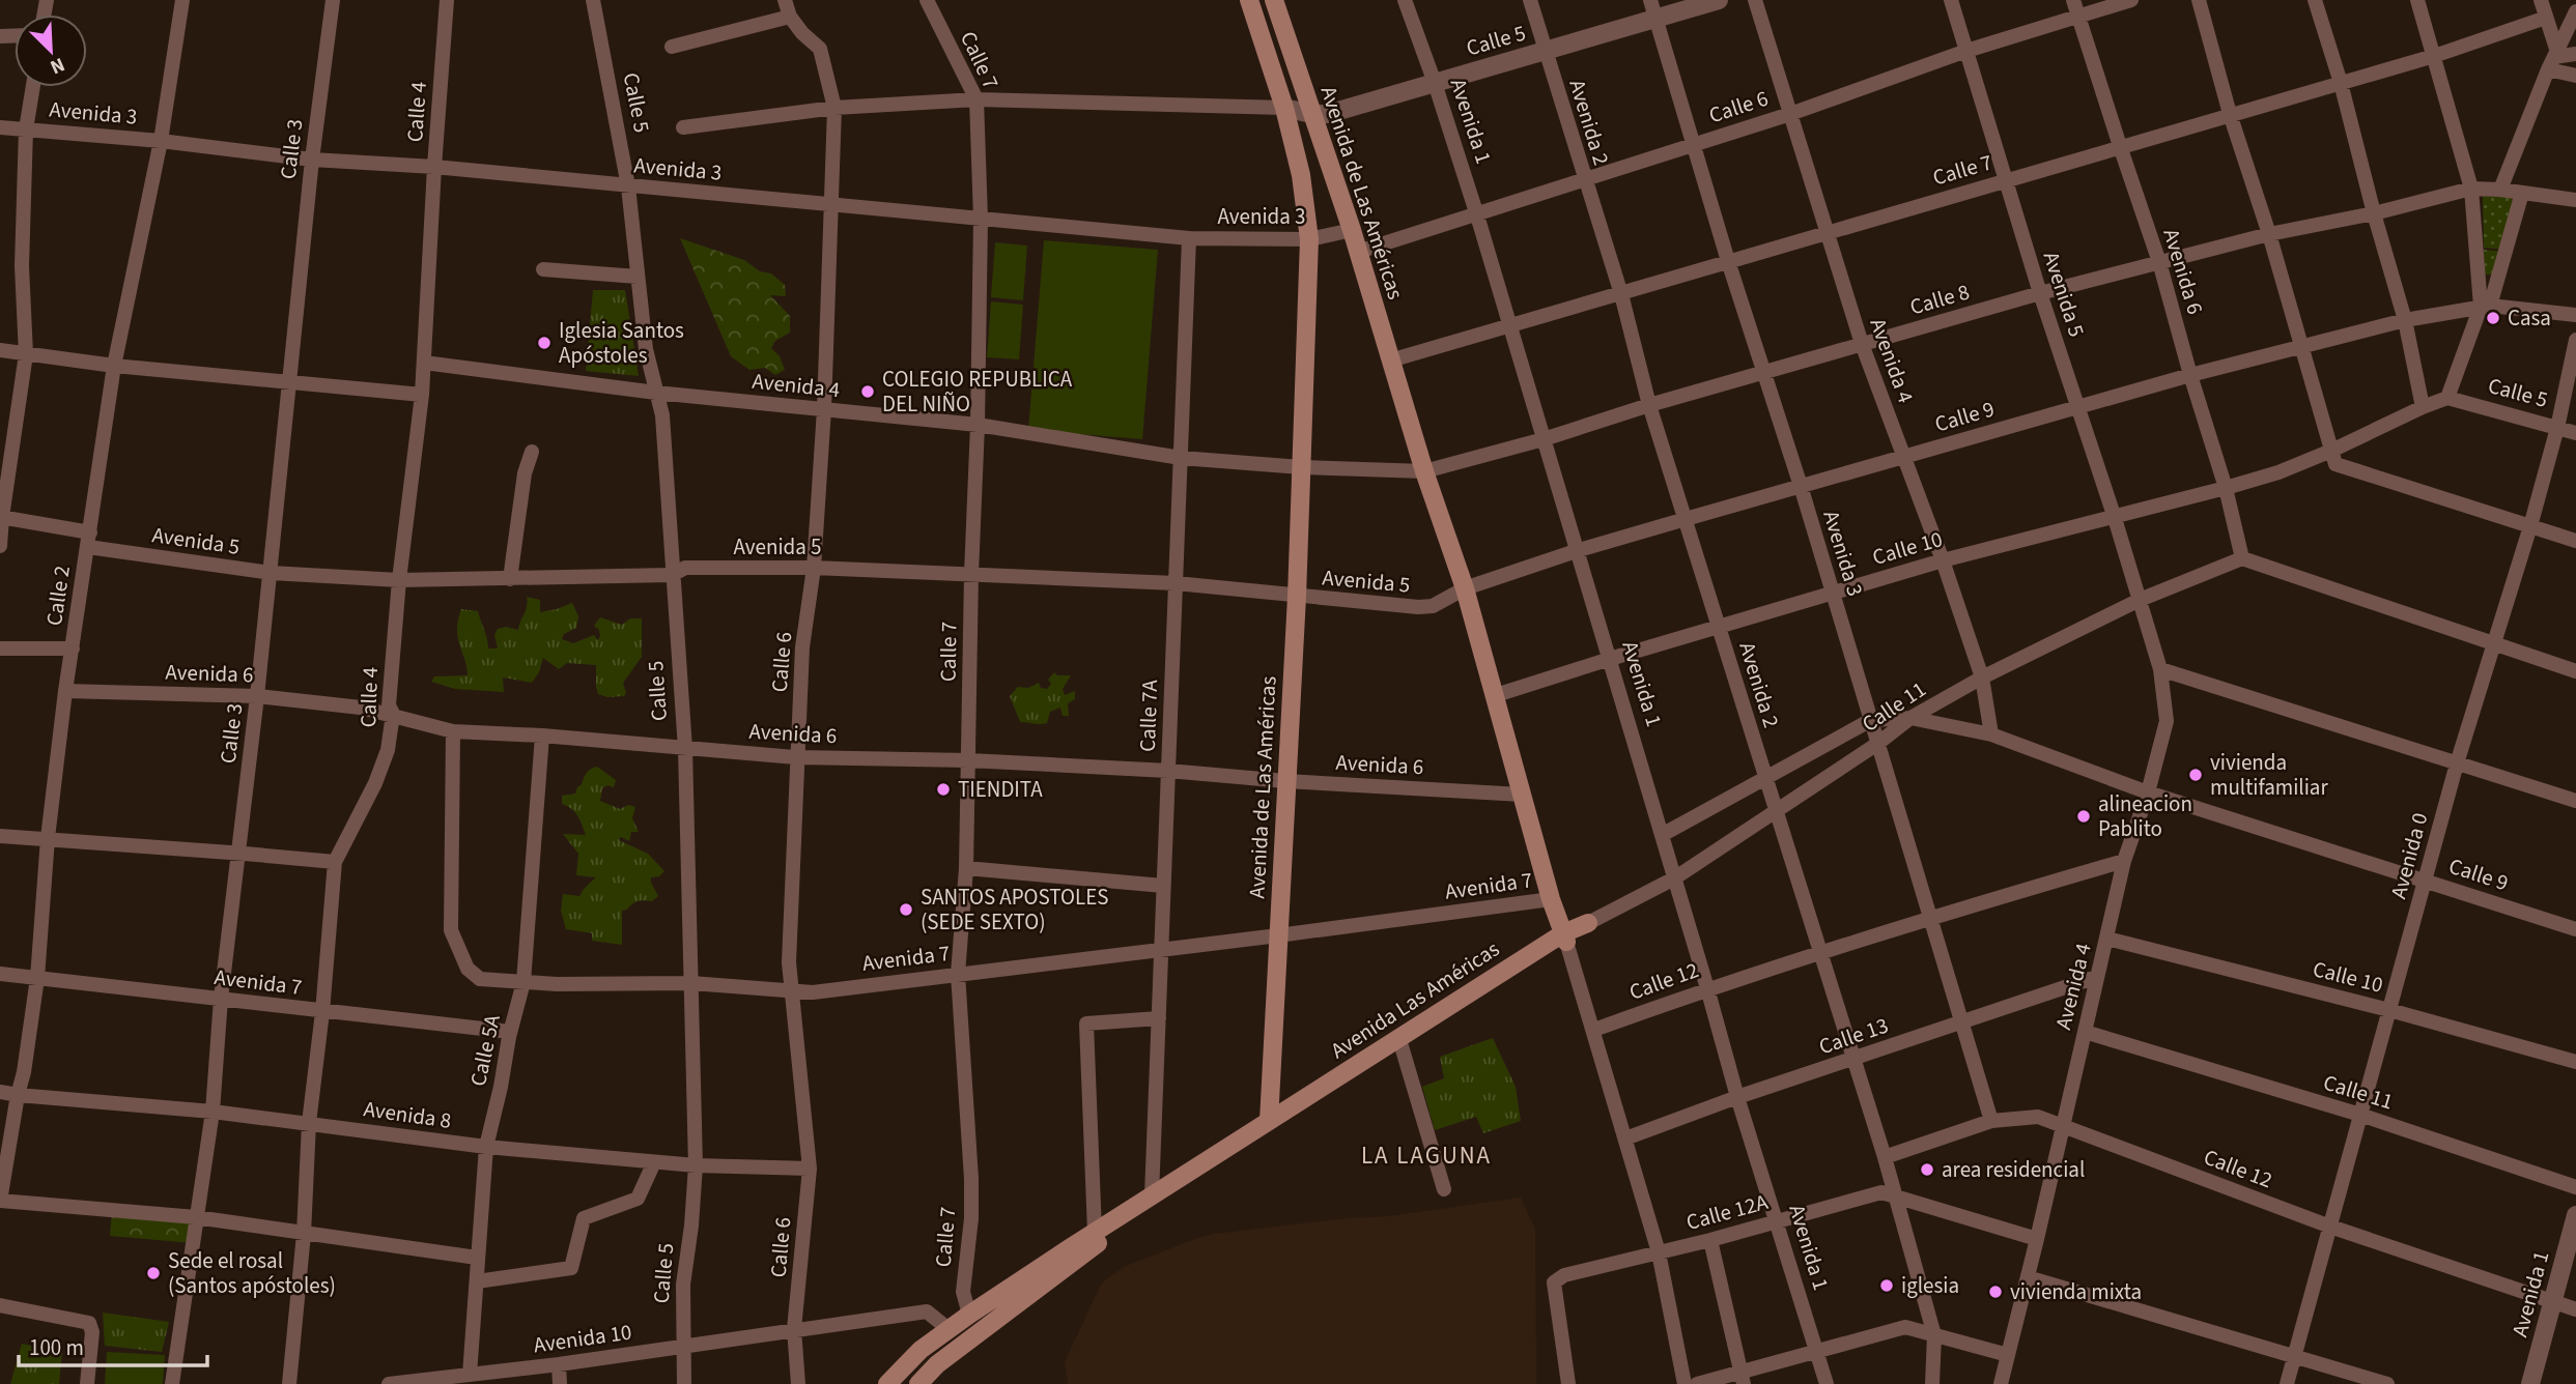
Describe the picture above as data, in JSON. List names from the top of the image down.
{
  "streets": {
    "main road": ["Avenida de Las Américas", "Avenida Las Américas"],
    "street": [
      "Calle 5",
      "Calle 7",
      "Calle 6",
      "Calle 4",
      "Avenida 3",
      "Avenida 1",
      "Avenida 2",
      "Calle 3",
      "Avenida 6",
      "Avenida 5",
      "Calle 8",
      "Avenida 4",
      "Calle 9",
      "Calle 10",
      "Calle 2",
      "Calle 11",
      "Calle 7A",
      "Avenida 0",
      "Avenida 7",
      "Calle 12",
      "Calle 13",
      "Calle 5A",
      "Avenida 8",
      "Calle 12A",
      "Avenida 10"
    ]
  },
  "crossings": [
    ["Calle 5", "Avenida 3"],
    ["Calle 5", "Avenida 1"],
    ["Calle 5", "Avenida 2"],
    ["Calle 5", "Avenida de Las Américas"],
    ["Calle 5", "Avenida 6"],
    ["Calle 5", "Avenida 5"],
    ["Calle 5", "Avenida 4"],
    ["Calle 5", "Avenida 0"],
    ["Calle 5", "Avenida 7"],
    ["Calle 5", "Avenida 8"],
    ["Calle 5", "Avenida 10"],
    ["Calle 7", "Avenida 3"],
    ["Calle 7", "Avenida 1"],
    ["Calle 7", "Avenida 2"],
    ["Calle 7", "Avenida de Las Américas"],
    ["Calle 7", "Avenida 6"],
    ["Calle 7", "Avenida 5"],
    ["Calle 7", "Avenida 4"],
    ["Calle 7", "Avenida 7"],
    ["Calle 6", "Avenida 3"],
    ["Calle 6", "Avenida 1"],
    ["Calle 6", "Avenida 2"],
    ["Calle 6", "Avenida de Las Américas"],
    ["Calle 6", "Avenida 6"],
    ["Calle 6", "Avenida 5"],
    ["Calle 6", "Avenida 4"],
    ["Calle 6", "Avenida 7"],
    ["Calle 6", "Avenida 8"],
    ["Calle 6", "Avenida 10"],
    ["Calle 4", "Avenida 3"],
    ["Calle 4", "Avenida 6"],
    ["Calle 4", "Avenida 5"],
    ["Calle 4", "Avenida 4"],
    ["Calle 4", "Avenida 7"],
    ["Calle 4", "Avenida 8"],
    ["Avenida 3", "Calle 3"],
    ["Avenida 3", "Avenida de Las Américas"],
    ["Avenida 3", "Calle 8"],
    ["Avenida 3", "Calle 9"],
    ["Avenida 3", "Calle 10"],
    ["Avenida 3", "Calle 2"],
    ["Avenida 3", "Calle 11"],
    ["Avenida 3", "Calle 7A"],
    ["Avenida 3", "Calle 12"],
    ["Avenida 3", "Calle 13"],
    ["Avenida 1", "Calle 8"],
    ["Avenida 1", "Calle 9"],
    ["Avenida 1", "Calle 10"],
    ["Avenida 1", "Calle 11"],
    ["Avenida 1", "Calle 12"],
    ["Avenida 1", "Calle 13"],
    ["Avenida 1", "Calle 12A"],
    ["Avenida 2", "Calle 8"],
    ["Avenida 2", "Calle 9"],
    ["Avenida 2", "Calle 10"],
    ["Avenida 2", "Calle 11"],
    ["Avenida 2", "Calle 12"],
    ["Avenida 2", "Calle 13"],
    ["Avenida 2", "Calle 12A"],
    ["Calle 3", "Avenida 6"],
    ["Calle 3", "Avenida 5"],
    ["Calle 3", "Avenida 7"],
    ["Calle 3", "Avenida 8"],
    ["Avenida de Las Américas", "Avenida 6"],
    ["Avenida de Las Américas", "Avenida 5"],
    ["Avenida de Las Américas", "Calle 8"],
    ["Avenida de Las Américas", "Avenida 4"],
    ["Avenida de Las Américas", "Calle 9"],
    ["Avenida de Las Américas", "Calle 10"],
    ["Avenida de Las Américas", "Avenida 7"],
    ["Avenida de Las Américas", "Avenida Las Américas"],
    ["Avenida 6", "Calle 8"],
    ["Avenida 6", "Calle 9"],
    ["Avenida 6", "Calle 10"],
    ["Avenida 6", "Calle 2"],
    ["Avenida 6", "Calle 11"],
    ["Avenida 6", "Calle 7A"],
    ["Avenida 6", "Avenida 7"],
    ["Avenida 6", "Calle 5A"],
    ["Avenida 5", "Calle 8"],
    ["Avenida 5", "Avenida 4"],
    ["Avenida 5", "Calle 9"],
    ["Avenida 5", "Calle 10"],
    ["Avenida 5", "Calle 2"],
    ["Avenida 5", "Calle 11"],
    ["Avenida 5", "Calle 7A"],
    ["Calle 8", "Avenida 4"],
    ["Avenida 4", "Calle 9"],
    ["Avenida 4", "Calle 10"],
    ["Avenida 4", "Calle 11"],
    ["Avenida 4", "Calle 7A"],
    ["Avenida 4", "Calle 12"],
    ["Avenida 4", "Calle 13"],
    ["Avenida 4", "Calle 12A"],
    ["Calle 9", "Calle 11"],
    ["Calle 9", "Avenida 0"],
    ["Calle 10", "Avenida 0"],
    ["Calle 2", "Avenida 7"],
    ["Calle 2", "Avenida 8"],
    ["Calle 11", "Avenida 0"],
    ["Calle 7A", "Avenida 7"],
    ["Avenida 0", "Calle 12"],
    ["Avenida 7", "Calle 5A"],
    ["Calle 5A", "Avenida 8"],
    ["Calle 5A", "Avenida 10"]
  ],
  "districts": ["LA LAGUNA"],
  "places": [
    "Casa",
    "Iglesia Santos Apóstoles",
    "COLEGIO REPUBLICA DEL NIÑO",
    "vivienda multifamiliar",
    "TIENDITA",
    "alineacion Pablito",
    "SANTOS APOSTOLES (SEDE SEXTO)",
    "area residencial",
    "Sede el rosal (Santos apóstoles)",
    "iglesia",
    "vivienda mixta"
  ],
  "scale_bar": "100 m",
  "north": "bottom right"
}
